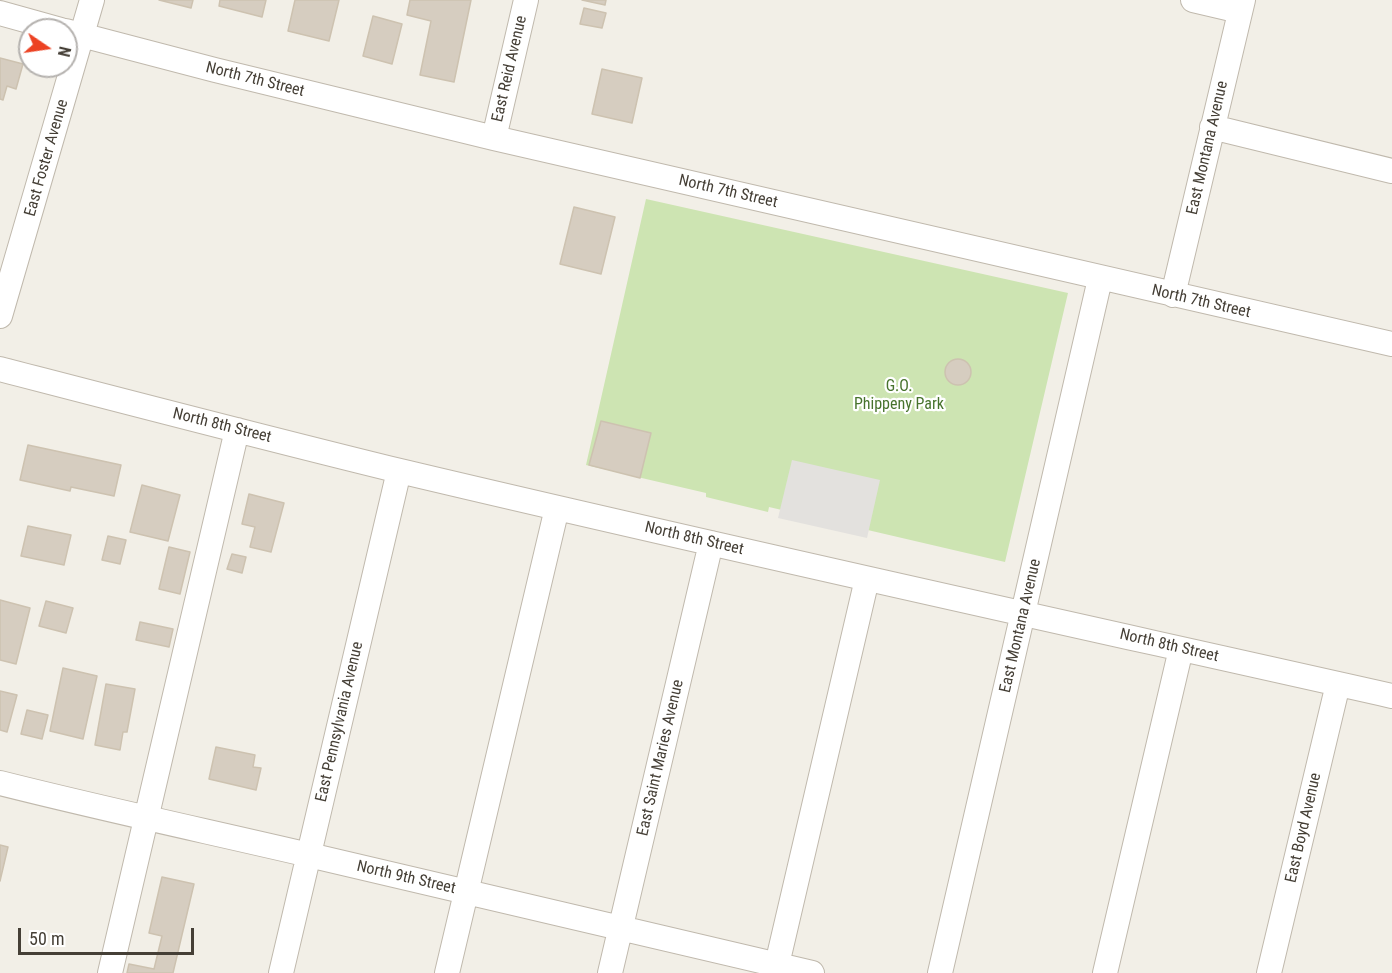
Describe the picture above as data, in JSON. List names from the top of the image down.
{
  "streets": {
    "street": [
      "East Reid Avenue",
      "North 7th Street",
      "East Montana Avenue",
      "East Foster Avenue",
      "North 8th Street",
      "East Pennsylvania Avenue",
      "East Saint Maries Avenue",
      "East Boyd Avenue",
      "North 9th Street"
    ]
  },
  "crossings": [
    ["East Reid Avenue", "North 7th Street"],
    ["North 7th Street", "East Montana Avenue"],
    ["East Montana Avenue", "North 8th Street"],
    ["North 8th Street", "East Pennsylvania Avenue"],
    ["North 8th Street", "East Saint Maries Avenue"],
    ["North 8th Street", "East Boyd Avenue"],
    ["East Pennsylvania Avenue", "North 9th Street"],
    ["East Saint Maries Avenue", "North 9th Street"]
  ],
  "parks": ["G.O. Phippeny Park"],
  "scale_bar": "50 m",
  "north": "right"
}
